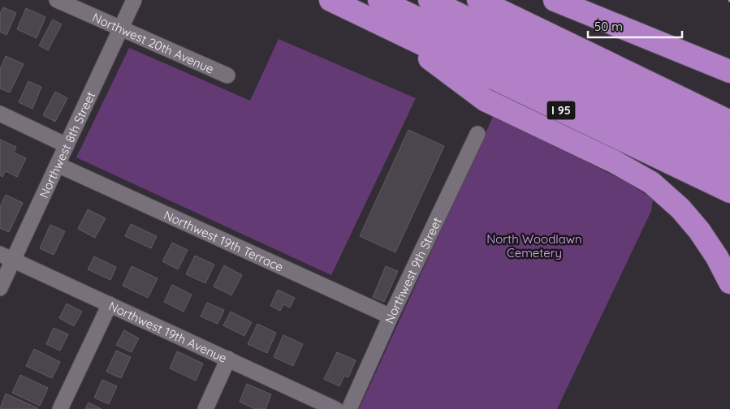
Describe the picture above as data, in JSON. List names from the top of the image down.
{
  "streets": {
    "highway": ["I 95"],
    "street": [
      "Northwest 20th Avenue",
      "Northwest 8th Street",
      "Northwest 19th Terrace",
      "Northwest 9th Street",
      "Northwest 19th Avenue"
    ]
  },
  "crossings": [
    ["Northwest 20th Avenue", "Northwest 8th Street"],
    ["Northwest 8th Street", "Northwest 19th Terrace"],
    ["Northwest 8th Street", "Northwest 19th Avenue"],
    ["Northwest 19th Terrace", "Northwest 9th Street"]
  ],
  "parks": ["North Woodlawn Cemetery"],
  "scale_bar": "50 m"
}
